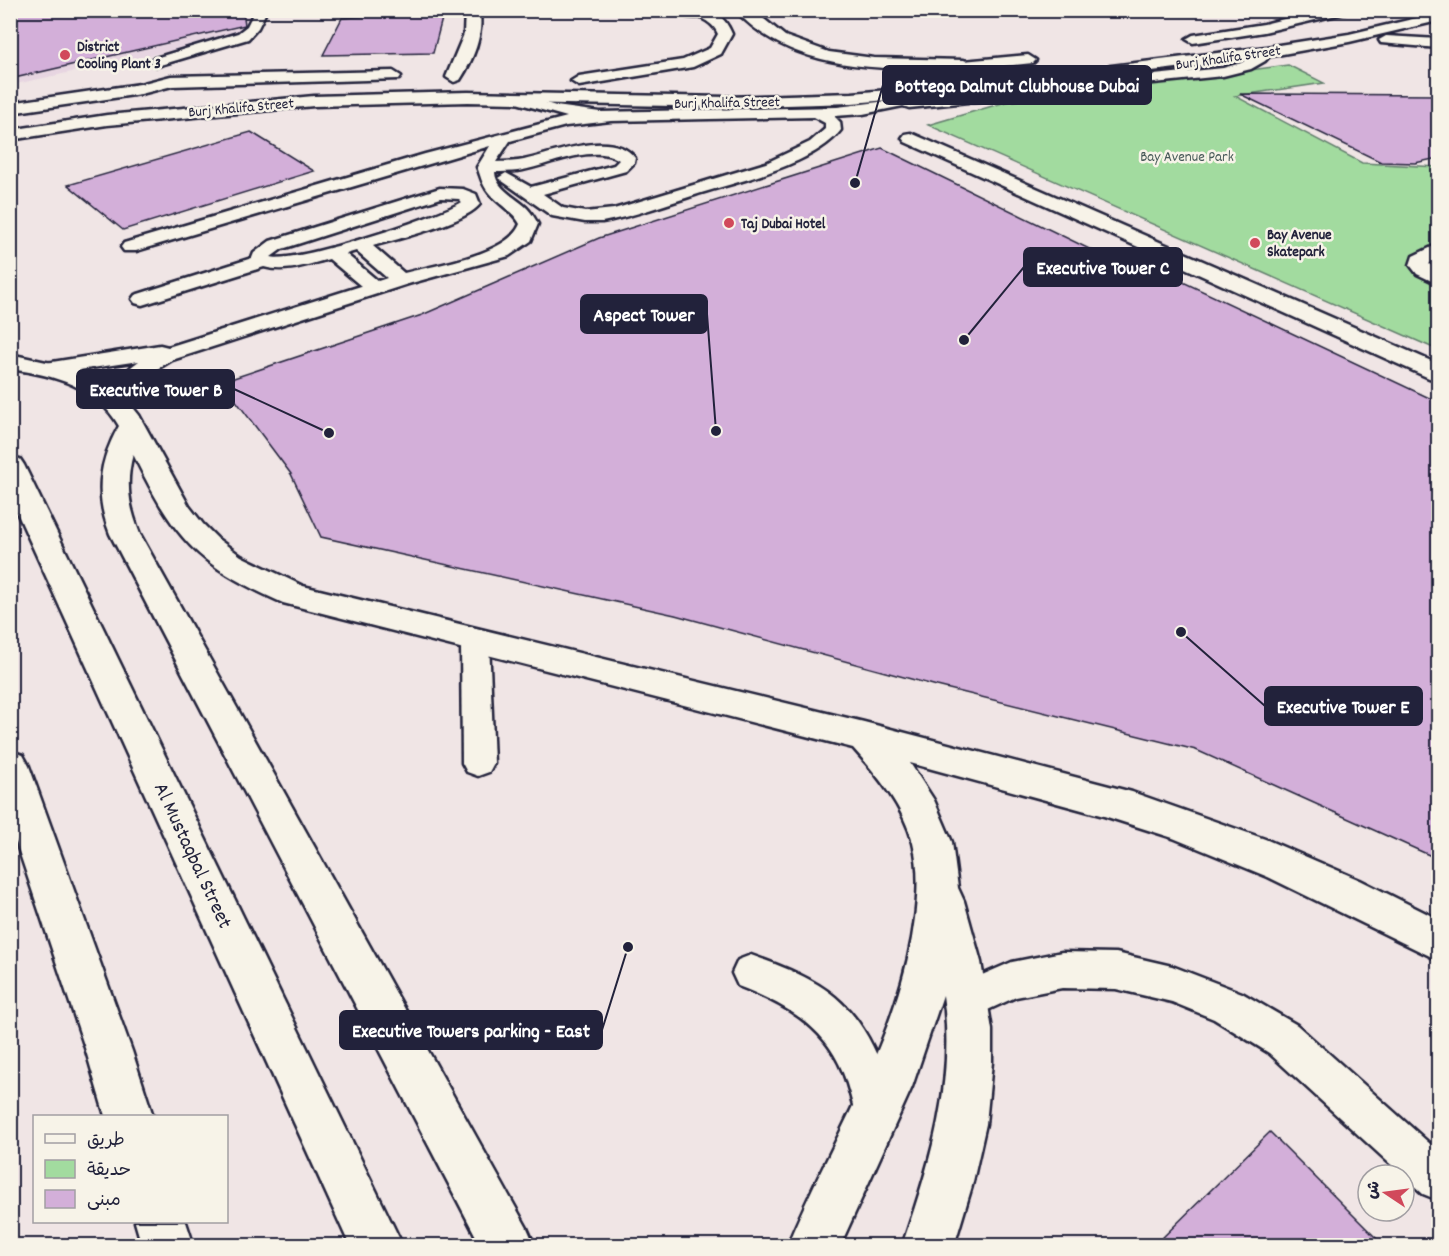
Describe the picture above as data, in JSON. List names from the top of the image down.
{
  "streets": {
    "street": ["Burj Khalifa Street", "Al Mustaqbal Street"]
  },
  "parks": ["Bay Avenue Park"],
  "places": [
    "District Cooling Plant 3",
    "Bottega Dalmut Clubhouse Dubai",
    "Taj Dubai Hotel",
    "Bay Avenue Skatepark",
    "Executive Tower C",
    "Aspect Tower",
    "Executive Tower B",
    "Executive Tower E",
    "Executive Towers parking - East"
  ],
  "legend": ["طريق", "حديقة", "مبنى"],
  "north": "left"
}
